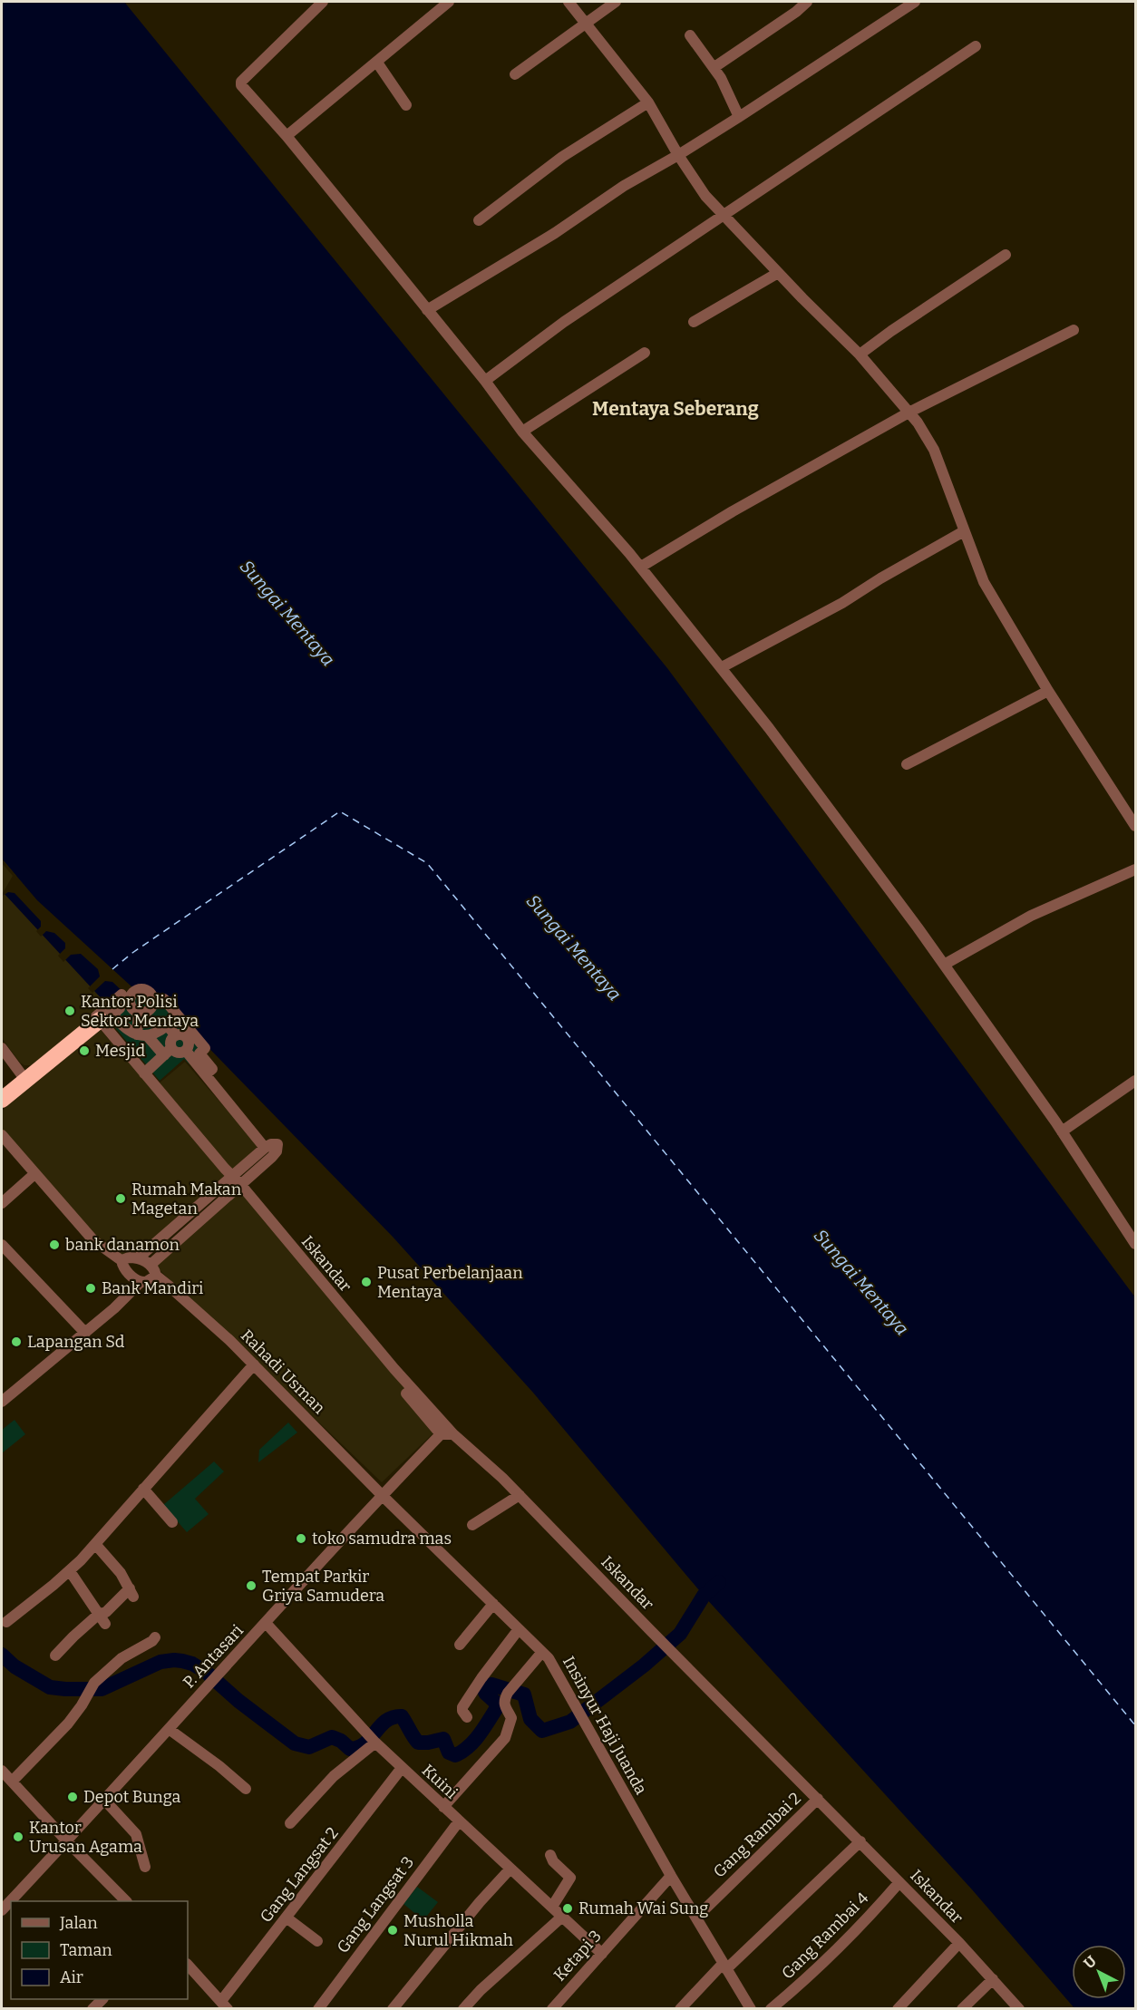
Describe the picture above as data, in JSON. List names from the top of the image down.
{
  "streets": {
    "street": [
      "Iskandar",
      "Rahadi Usman",
      "P. Antasari",
      "Insinyur Haji Juanda",
      "Kuini",
      "Gang Rambai 2",
      "Gang Langsat 2",
      "Gang Langsat 3",
      "Gang Rambai 4",
      "Ketapi 3"
    ]
  },
  "crossings": [
    ["Iskandar", "P. Antasari"],
    ["Iskandar", "Gang Rambai 2"],
    ["Iskandar", "Gang Rambai 4"],
    ["Rahadi Usman", "P. Antasari"],
    ["Rahadi Usman", "Insinyur Haji Juanda"],
    ["P. Antasari", "Insinyur Haji Juanda"],
    ["P. Antasari", "Kuini"],
    ["Insinyur Haji Juanda", "Gang Rambai 2"],
    ["Insinyur Haji Juanda", "Ketapi 3"],
    ["Kuini", "Gang Langsat 2"],
    ["Kuini", "Gang Langsat 3"],
    ["Kuini", "Ketapi 3"]
  ],
  "districts": ["Mentaya Seberang"],
  "water": ["Sungai Mentaya"],
  "places": [
    "Kantor Polisi Sektor Mentaya",
    "Mesjid",
    "Rumah Makan Magetan",
    "bank danamon",
    "Pusat Perbelanjaan Mentaya",
    "Bank Mandiri",
    "Lapangan Sd",
    "toko samudra mas",
    "Tempat Parkir Griya Samudera",
    "Depot Bunga",
    "Kantor Urusan Agama",
    "Rumah Wai Sung",
    "Musholla Nurul Hikmah"
  ],
  "legend": ["Jalan", "Taman", "Air"],
  "north": "top left"
}
